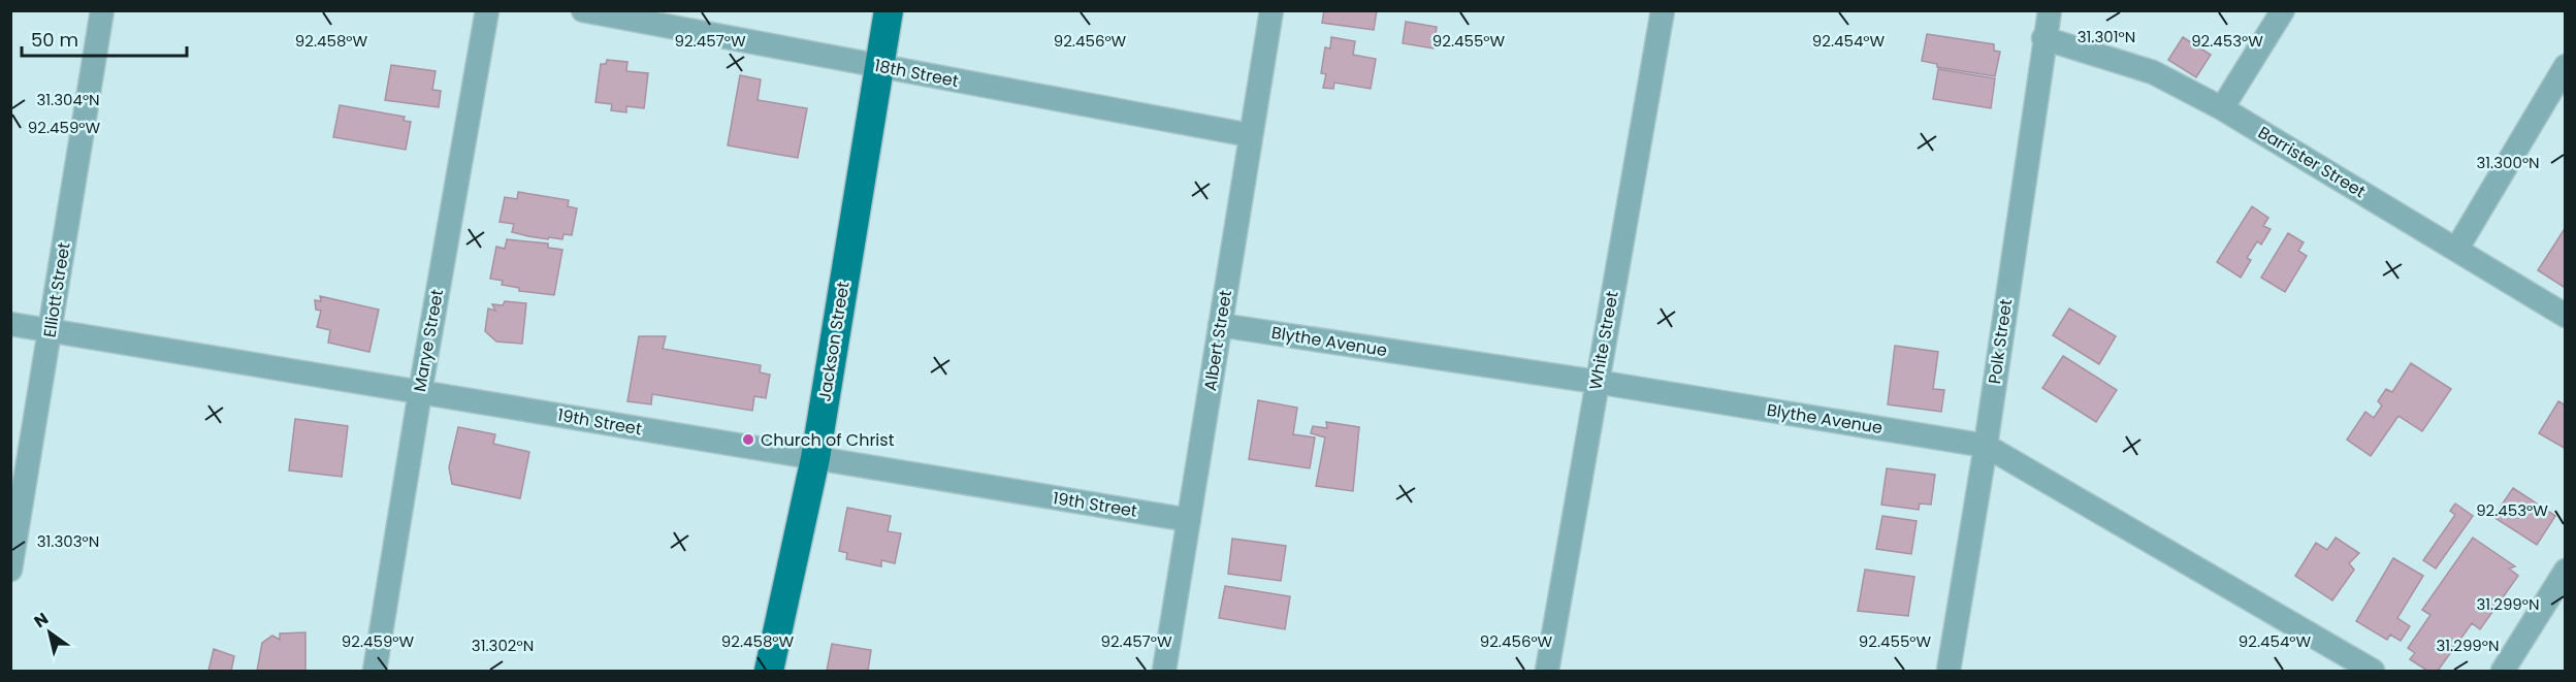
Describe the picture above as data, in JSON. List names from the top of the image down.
{
  "streets": {
    "main road": ["Jackson Street"],
    "street": [
      "18th Street",
      "Barrister Street",
      "Elliott Street",
      "Marye Street",
      "Albert Street",
      "White Street",
      "Blythe Avenue",
      "Polk Street",
      "19th Street"
    ]
  },
  "crossings": [
    ["18th Street", "Albert Street"],
    ["18th Street", "Jackson Street"],
    ["Barrister Street", "Polk Street"],
    ["Elliott Street", "19th Street"],
    ["Marye Street", "19th Street"],
    ["Albert Street", "Blythe Avenue"],
    ["Albert Street", "19th Street"],
    ["White Street", "Blythe Avenue"],
    ["Jackson Street", "19th Street"],
    ["Blythe Avenue", "Polk Street"]
  ],
  "places": ["Church of Christ"],
  "scale_bar": "50 m",
  "north": "top left",
  "coordinates": [
    "31.301°N",
    "92.458°W",
    "92.457°W",
    "92.456°W",
    "92.455°W",
    "92.454°W",
    "92.453°W",
    "31.304°N",
    "92.459°W",
    "31.300°N",
    "31.303°N",
    "31.299°N",
    "31.302°N"
  ]
}
